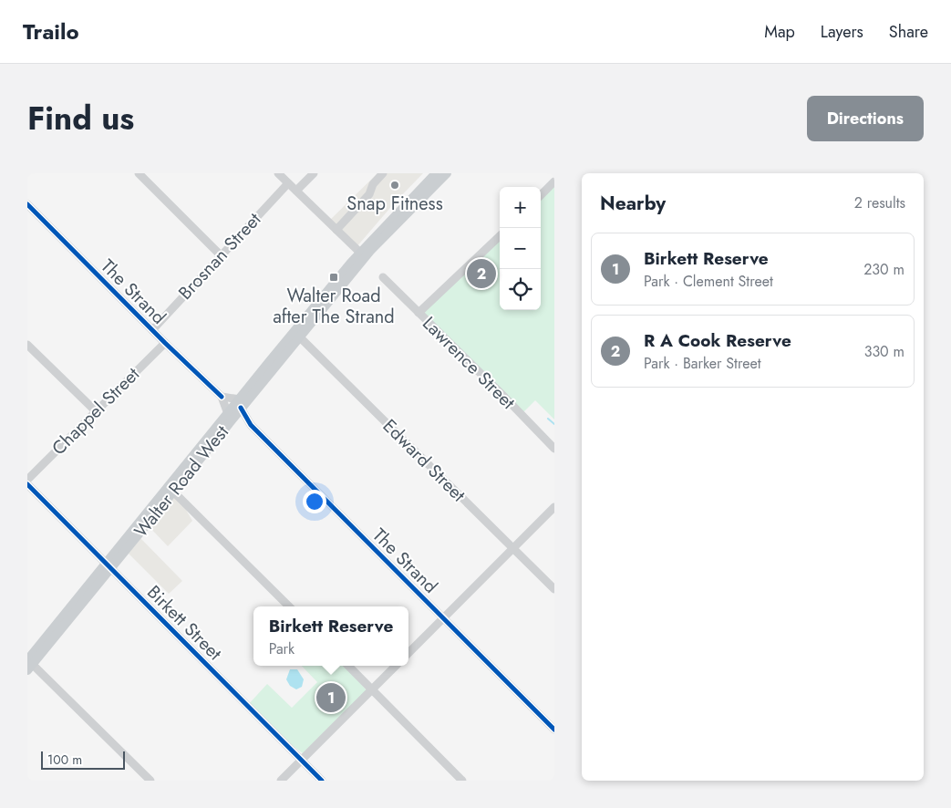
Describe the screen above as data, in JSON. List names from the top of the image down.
{
  "streets": {
    "main road": ["Walter Road West"],
    "street": [
      "Brosnan Street",
      "The Strand",
      "Lawrence Street",
      "Chappel Street",
      "Edward Street",
      "Birkett Street"
    ]
  },
  "crossings": [
    ["Brosnan Street", "The Strand"],
    ["The Strand", "Chappel Street"],
    ["The Strand", "Walter Road West"],
    ["Edward Street", "Walter Road West"],
    ["Walter Road West", "Birkett Street"]
  ],
  "places": {
    "other": ["Snap Fitness"],
    "transit": ["Walter Road after The Strand"]
  },
  "scale_bar": "100 m",
  "page": {
    "header": "Trailo",
    "nav": ["Map", "Layers", "Share"],
    "title": "Find us",
    "buttons": "Directions",
    "heading": ["Nearby", "2 results"],
    "map_buttons": ["+", "−"],
    "list": [
      {
        "mark": "1",
        "name": "Birkett Reserve",
        "note": "Park · Clement Street",
        "value": "230 m"
      },
      {
        "mark": "2",
        "name": "R A Cook Reserve",
        "note": "Park · Barker Street",
        "value": "330 m"
      }
    ],
    "pins": ["2", "1"],
    "popup": ["Birkett Reserve", "Park"],
    "scale": "100 m"
  }
}
